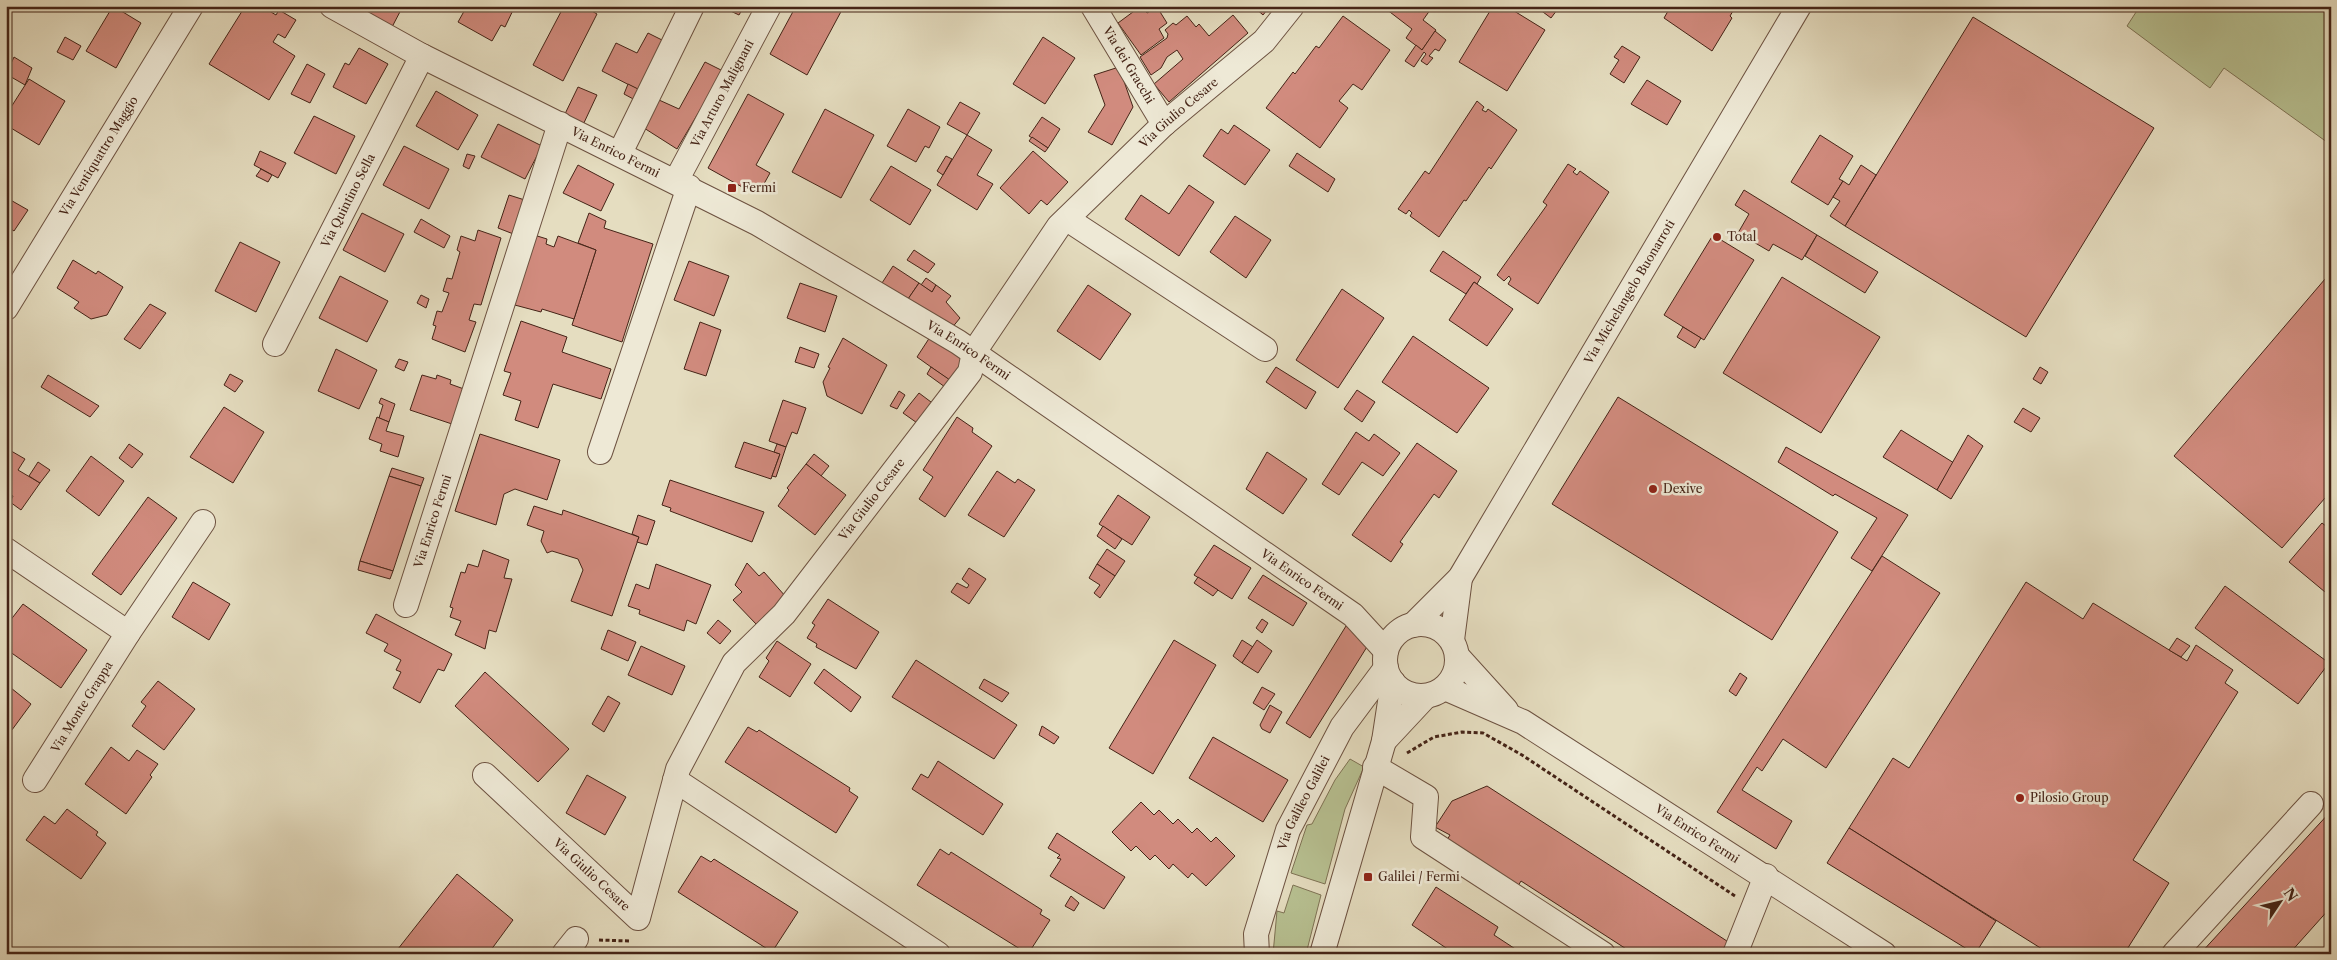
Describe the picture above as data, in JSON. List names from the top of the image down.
{
  "streets": {
    "street": [
      "Via dei Gracchi",
      "Via Arturo Malignani",
      "Via Giulio Cesare",
      "Via Enrico Fermi",
      "Via Ventiquattro Maggio",
      "Via Quintino Sella",
      "Via Michelangelo Buonarroti",
      "Via Monte Grappa",
      "Via Galileo Galilei"
    ]
  },
  "crossings": [
    ["Via dei Gracchi", "Via Giulio Cesare"],
    ["Via Arturo Malignani", "Via Enrico Fermi"],
    ["Via Giulio Cesare", "Via Enrico Fermi"],
    ["Via Enrico Fermi", "Via Quintino Sella"],
    ["Via Enrico Fermi", "Via Michelangelo Buonarroti"],
    ["Via Enrico Fermi", "Via Galileo Galilei"],
    ["Via Michelangelo Buonarroti", "Via Galileo Galilei"]
  ],
  "places": {
    "transit": ["Fermi", "Galilei / Fermi"],
    "other": ["Total", "Dexive", "Pilosio Group"]
  },
  "north": "top right"
}
